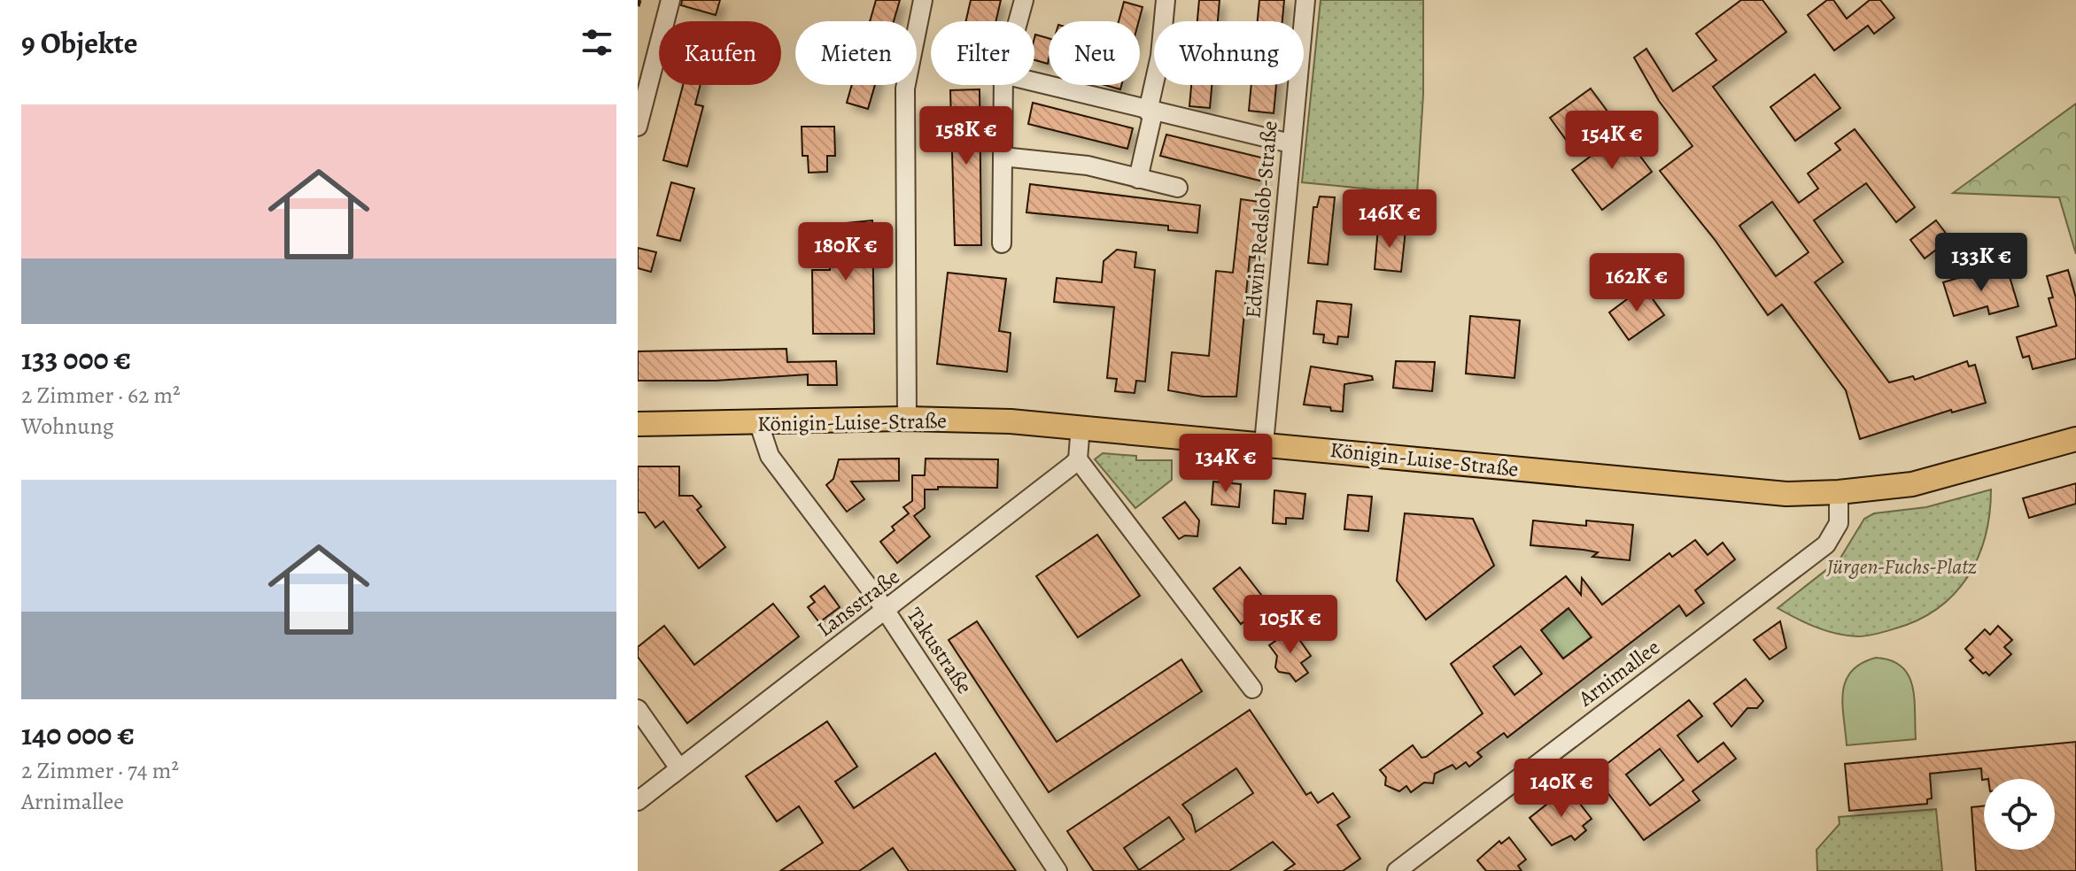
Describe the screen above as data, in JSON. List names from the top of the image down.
{
  "streets": {
    "main road": ["Königin-Luise-Straße"],
    "street": [
      "Edwin-Redslob-Straße",
      "Lansstraße",
      "Takustraße",
      "Arnimallee"
    ]
  },
  "crossings": [
    ["Edwin-Redslob-Straße", "Königin-Luise-Straße"],
    ["Königin-Luise-Straße", "Takustraße"],
    ["Königin-Luise-Straße", "Arnimallee"],
    ["Lansstraße", "Takustraße"]
  ],
  "parks": ["Jürgen-Fuchs-Platz"],
  "page": {
    "heading": "9 Objekte",
    "chip": [
      "Kaufen",
      "Mieten",
      "Filter",
      "Neu",
      "Wohnung"
    ],
    "list": [
      {
        "name": "133 000 €",
        "note": "2 Zimmer · 62 m² · Wohnung"
      },
      {
        "name": "140 000 €",
        "note": "2 Zimmer · 74 m² · Arnimallee"
      }
    ],
    "price": [
      "158K €",
      "154K €",
      "146K €",
      "180K €",
      "133K €",
      "162K €",
      "134K €",
      "105K €",
      "140K €"
    ]
  }
}
